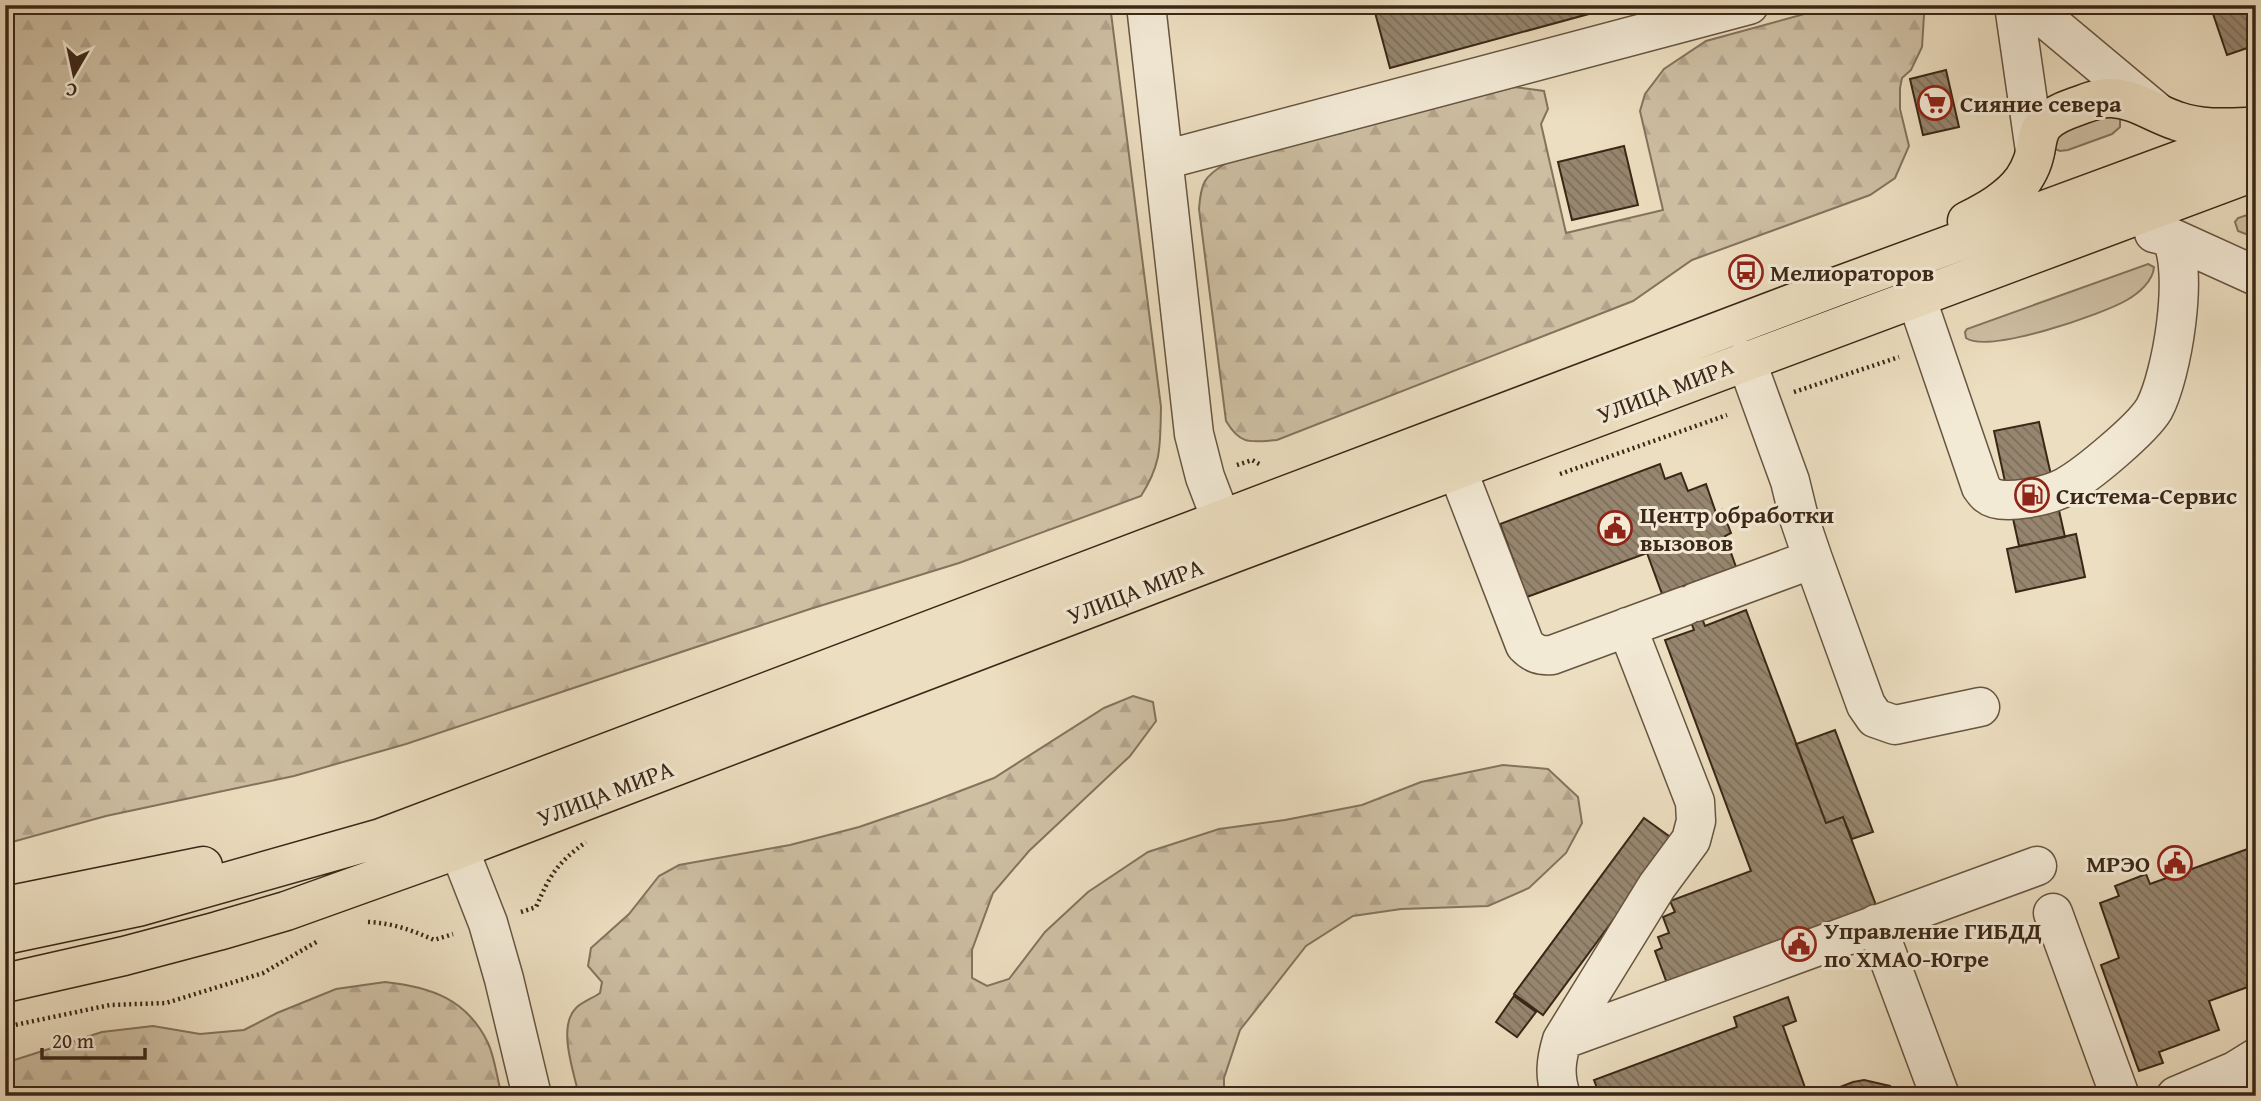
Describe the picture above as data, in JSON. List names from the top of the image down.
{
  "streets": {
    "main road": ["УЛИЦА МИРА"]
  },
  "places": {
    "supermarket": ["Сияние севера"],
    "bus stop": ["Мелиораторов"],
    "fuel station": ["Система-Cервис"],
    "public building": ["Центр обработки вызовов", "МРЭО", "Управление ГИБДД по ХМАО-Югре"]
  },
  "scale_bar": "20 m",
  "north": "bottom"
}
